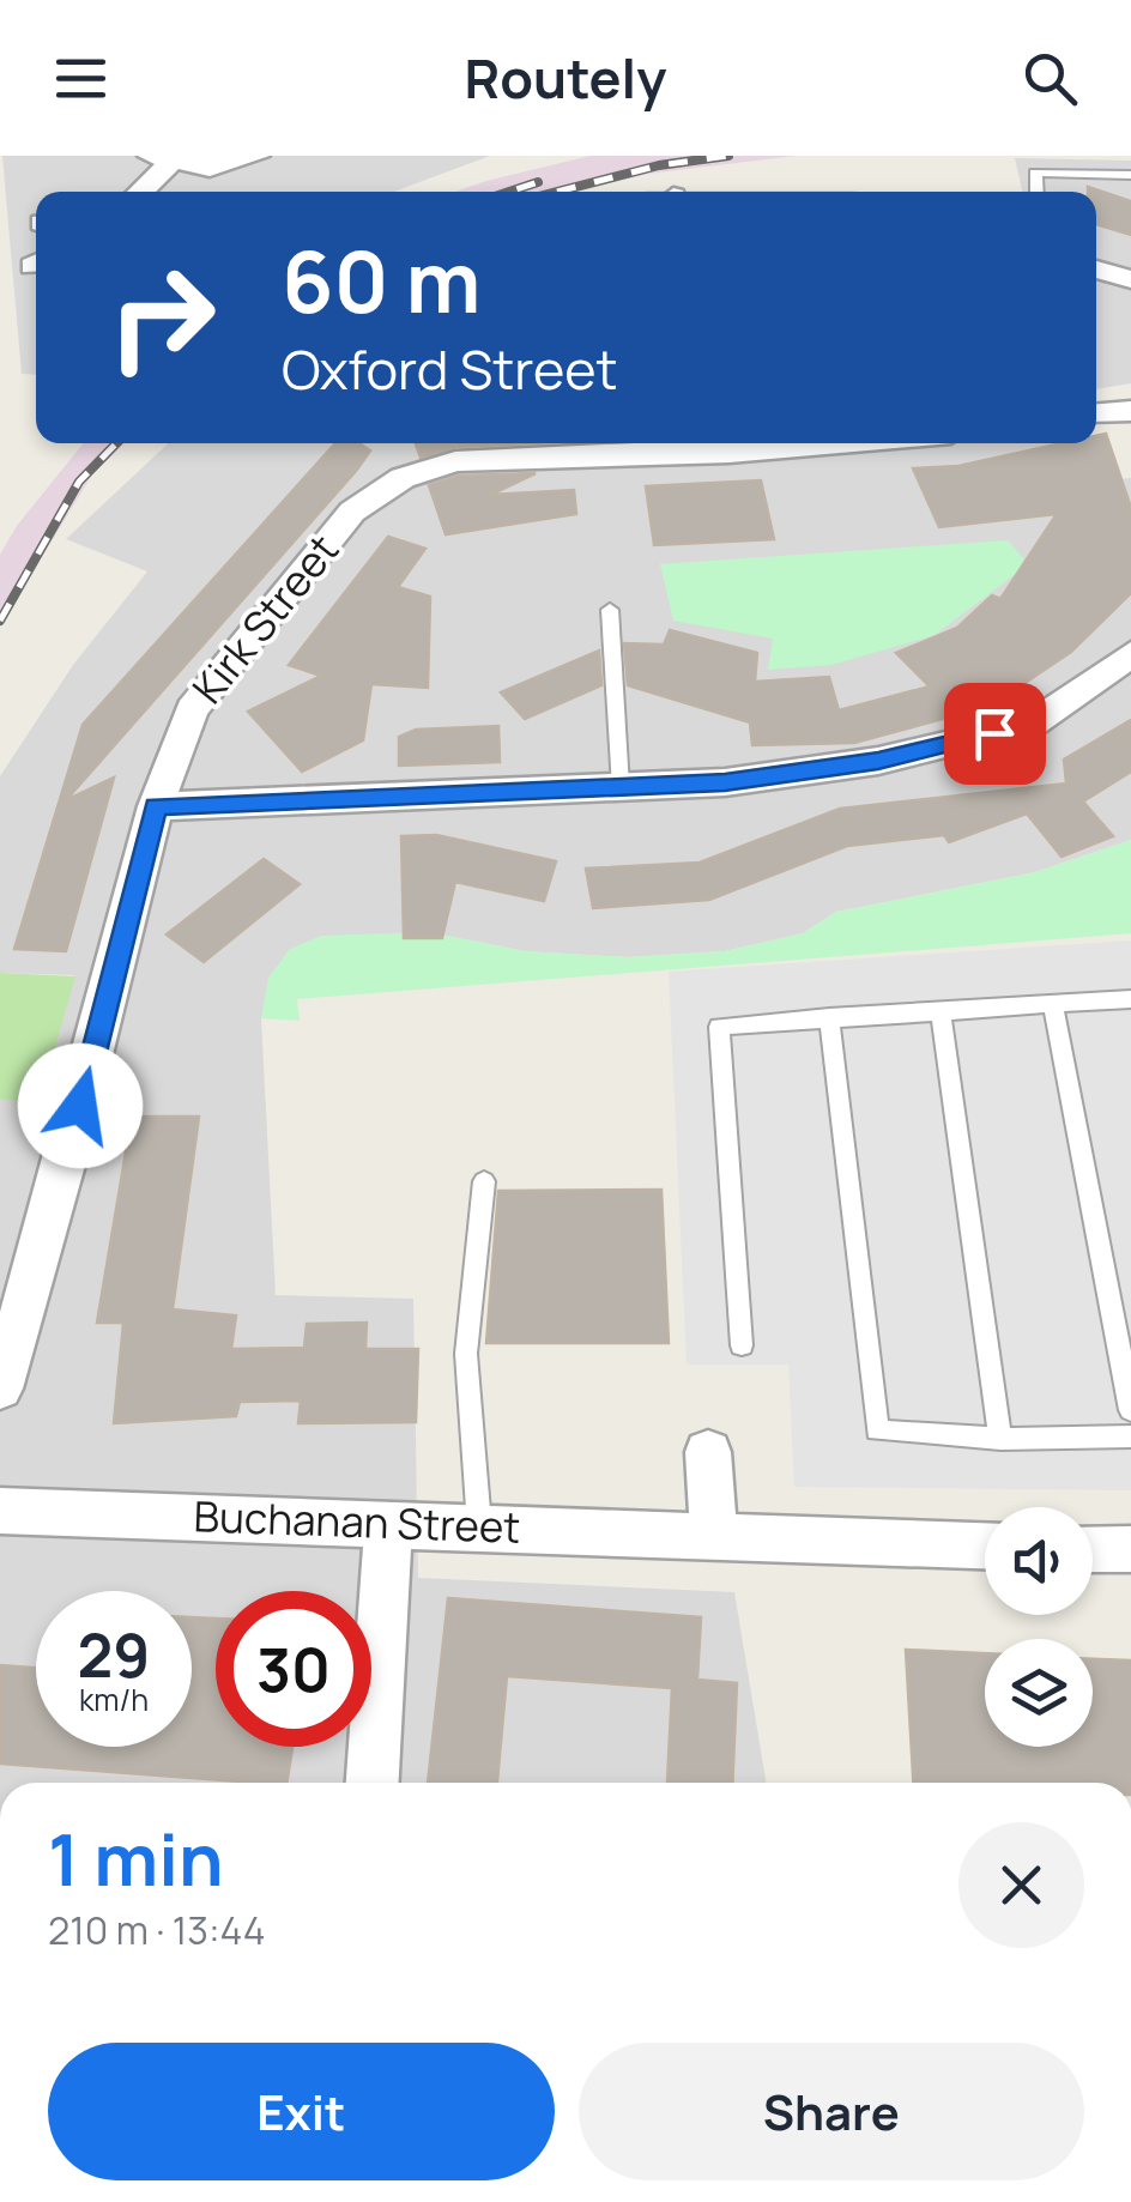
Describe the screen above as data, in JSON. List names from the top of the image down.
{
  "streets": {
    "street": ["Kirk Street", "Buchanan Street"]
  },
  "page": {
    "header": "Routely",
    "turn": ["60 m", "Oxford Street"],
    "speed": "29 km/h",
    "limit": "30",
    "heading": ["1 min", "210 m · 13:44"],
    "buttons": ["Exit", "Share"]
  }
}
